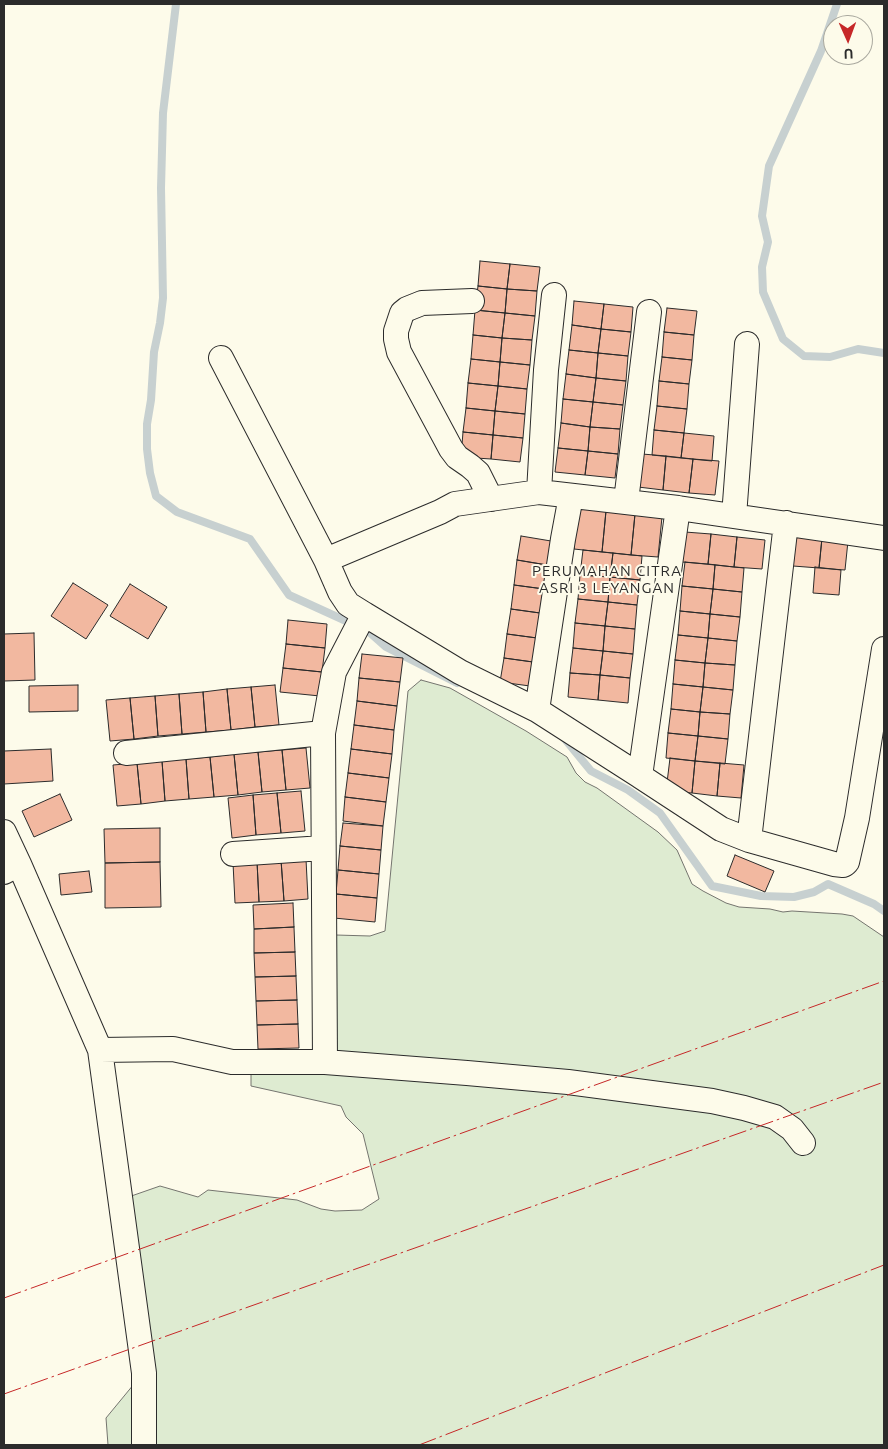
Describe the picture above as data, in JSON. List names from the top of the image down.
{
  "districts": ["PERUMAHAN CITRA ASRI 3 LEYANGAN"],
  "north": "bottom"
}
